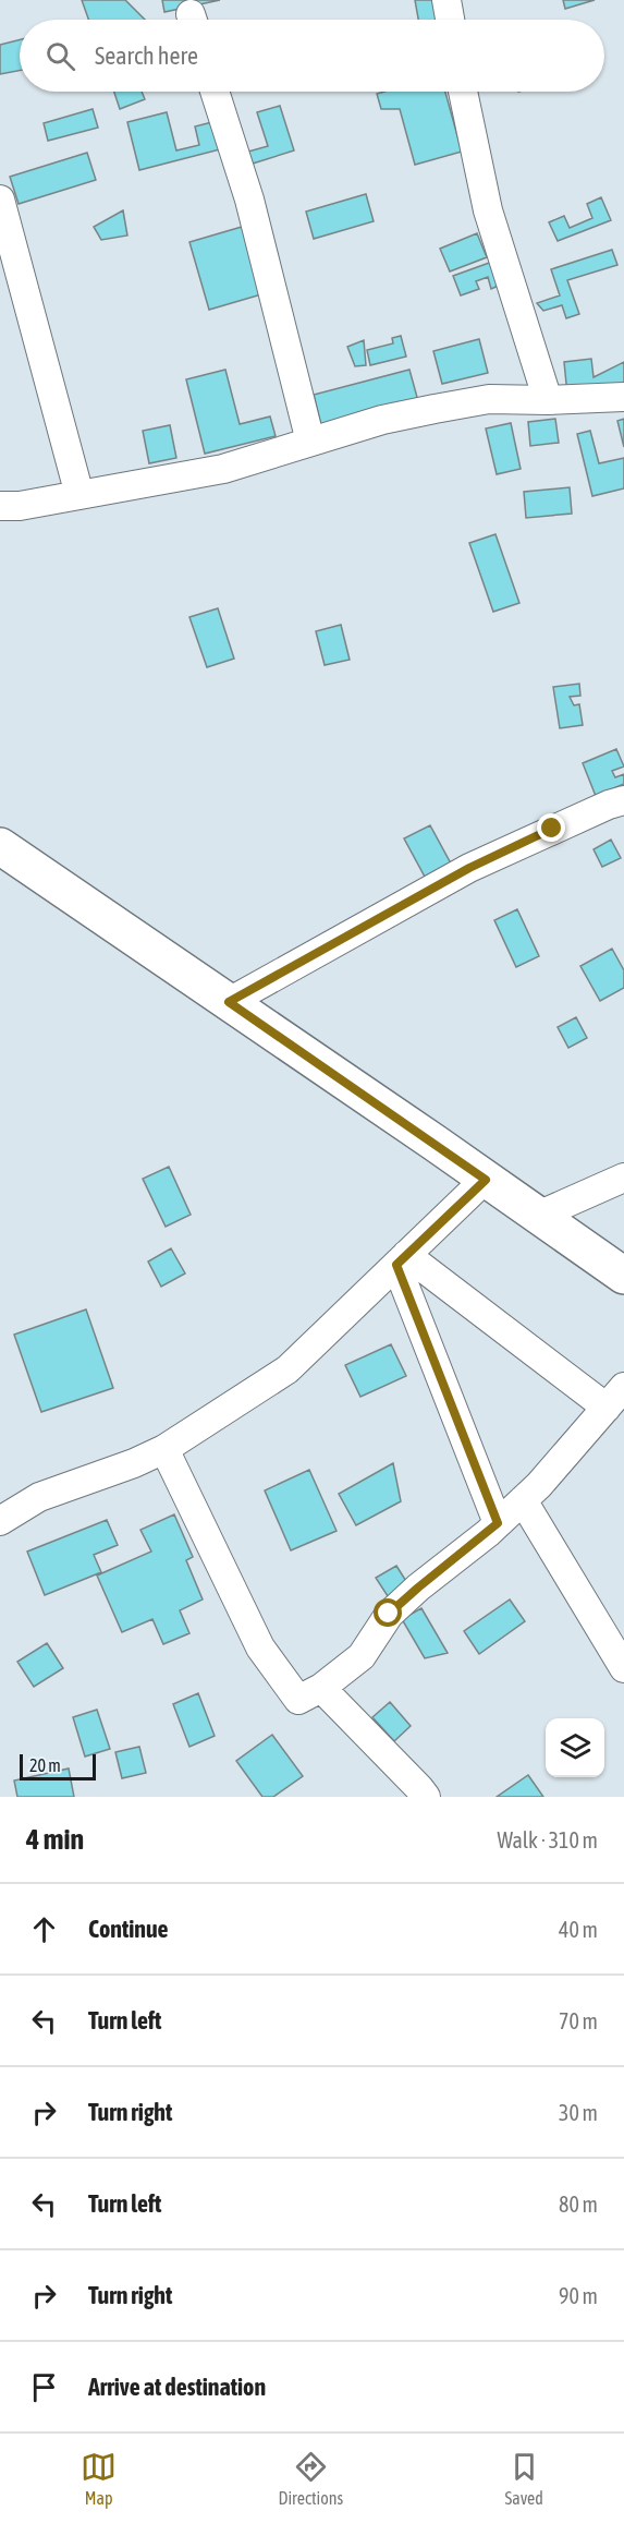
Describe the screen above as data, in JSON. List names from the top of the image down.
{
  "scale_bar": "20 m",
  "page": {
    "search": "Search here",
    "scale": "20 m",
    "heading": ["4 min", "Walk · 310 m"],
    "list": [
      ["Continue", "40 m"],
      ["Turn left", "70 m"],
      ["Turn right", "30 m"],
      ["Turn left", "80 m"],
      ["Turn right", "90 m"],
      "Arrive at destination"
    ],
    "nav": ["Map", "Directions", "Saved"]
  }
}
